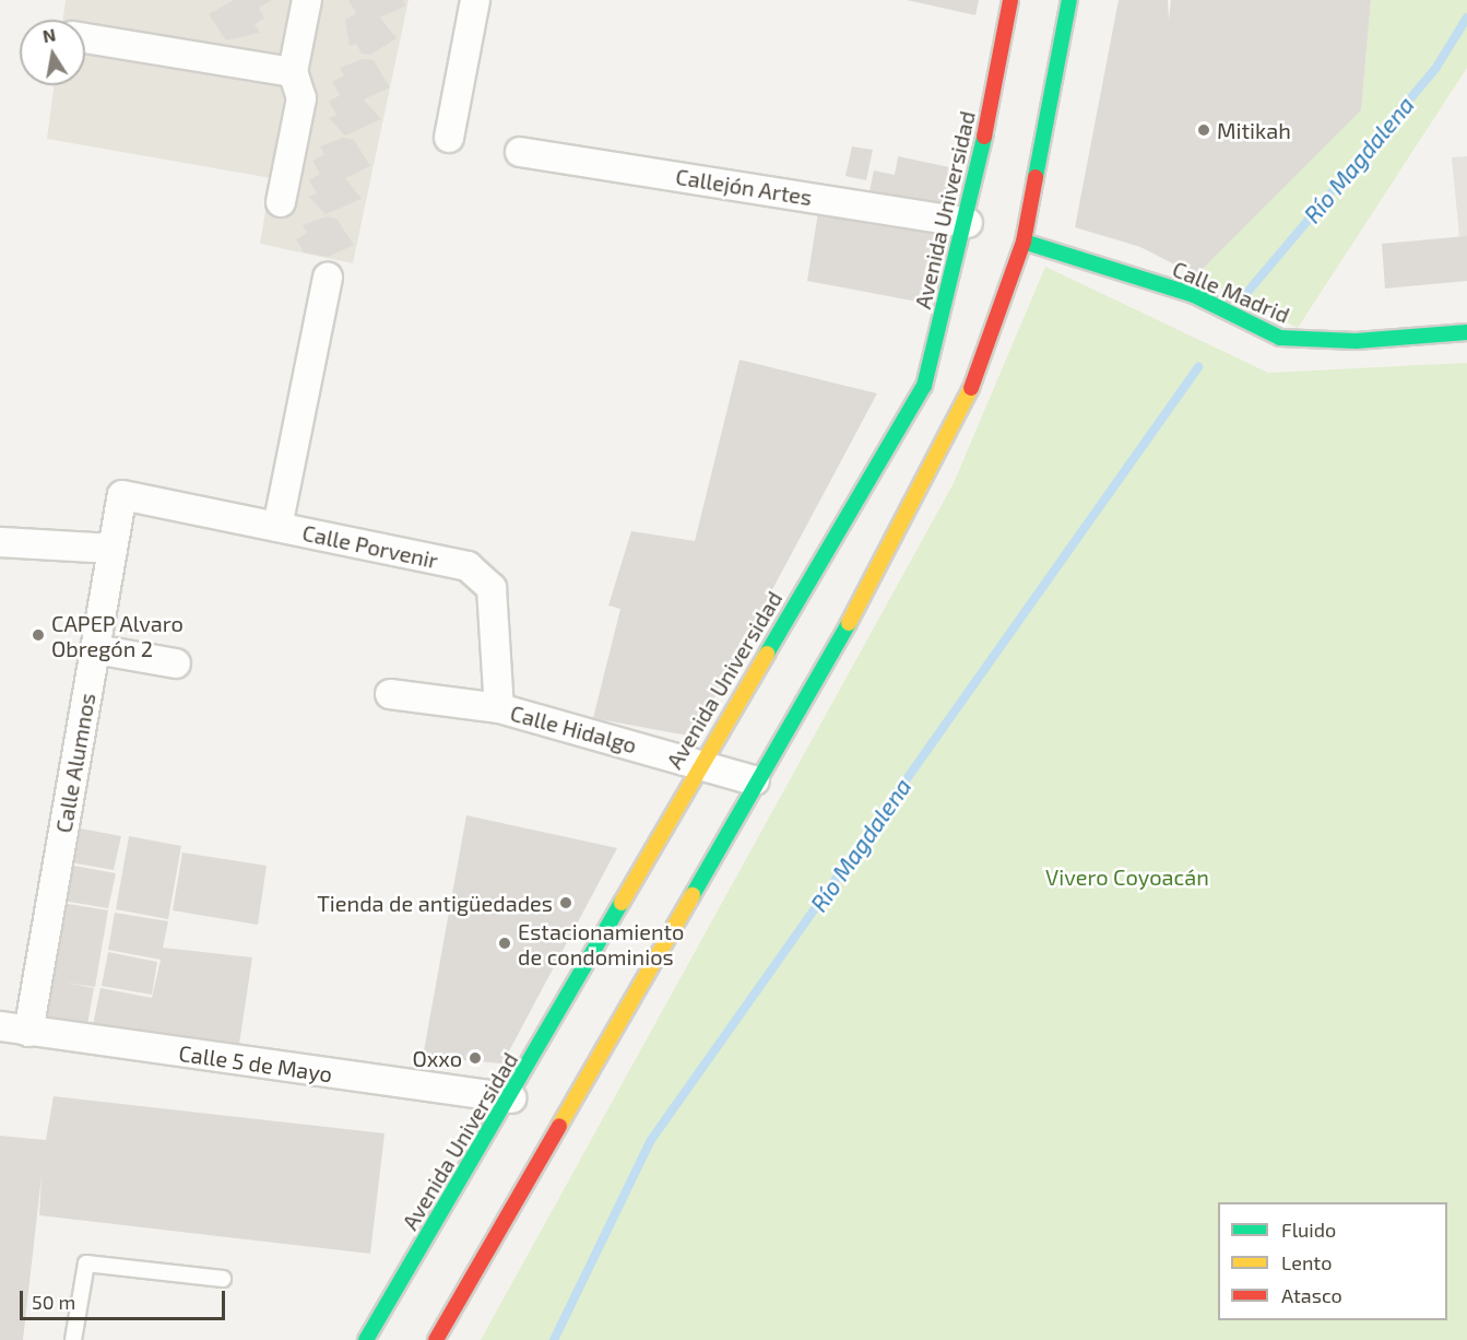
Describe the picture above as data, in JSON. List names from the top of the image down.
{
  "streets": {
    "main road": ["Avenida Universidad", "Calle Madrid"],
    "street": [
      "Callejón Artes",
      "Calle Porvenir",
      "Calle Hidalgo",
      "Calle Alumnos",
      "Calle 5 de Mayo"
    ]
  },
  "crossings": [
    ["Callejón Artes", "Avenida Universidad"],
    ["Avenida Universidad", "Calle Hidalgo"],
    ["Avenida Universidad", "Calle 5 de Mayo"],
    ["Calle Porvenir", "Calle Hidalgo"],
    ["Calle Porvenir", "Calle Alumnos"],
    ["Calle Alumnos", "Calle 5 de Mayo"]
  ],
  "water": ["Río Magdalena"],
  "parks": ["Vivero Coyoacán"],
  "places": [
    "Mitikah",
    "CAPEP Alvaro Obregón 2",
    "Tienda de antigüedades",
    "Estacionamiento de condominios",
    "Oxxo"
  ],
  "legend": ["Fluido", "Lento", "Atasco"],
  "scale_bar": "50 m",
  "north": "top"
}
